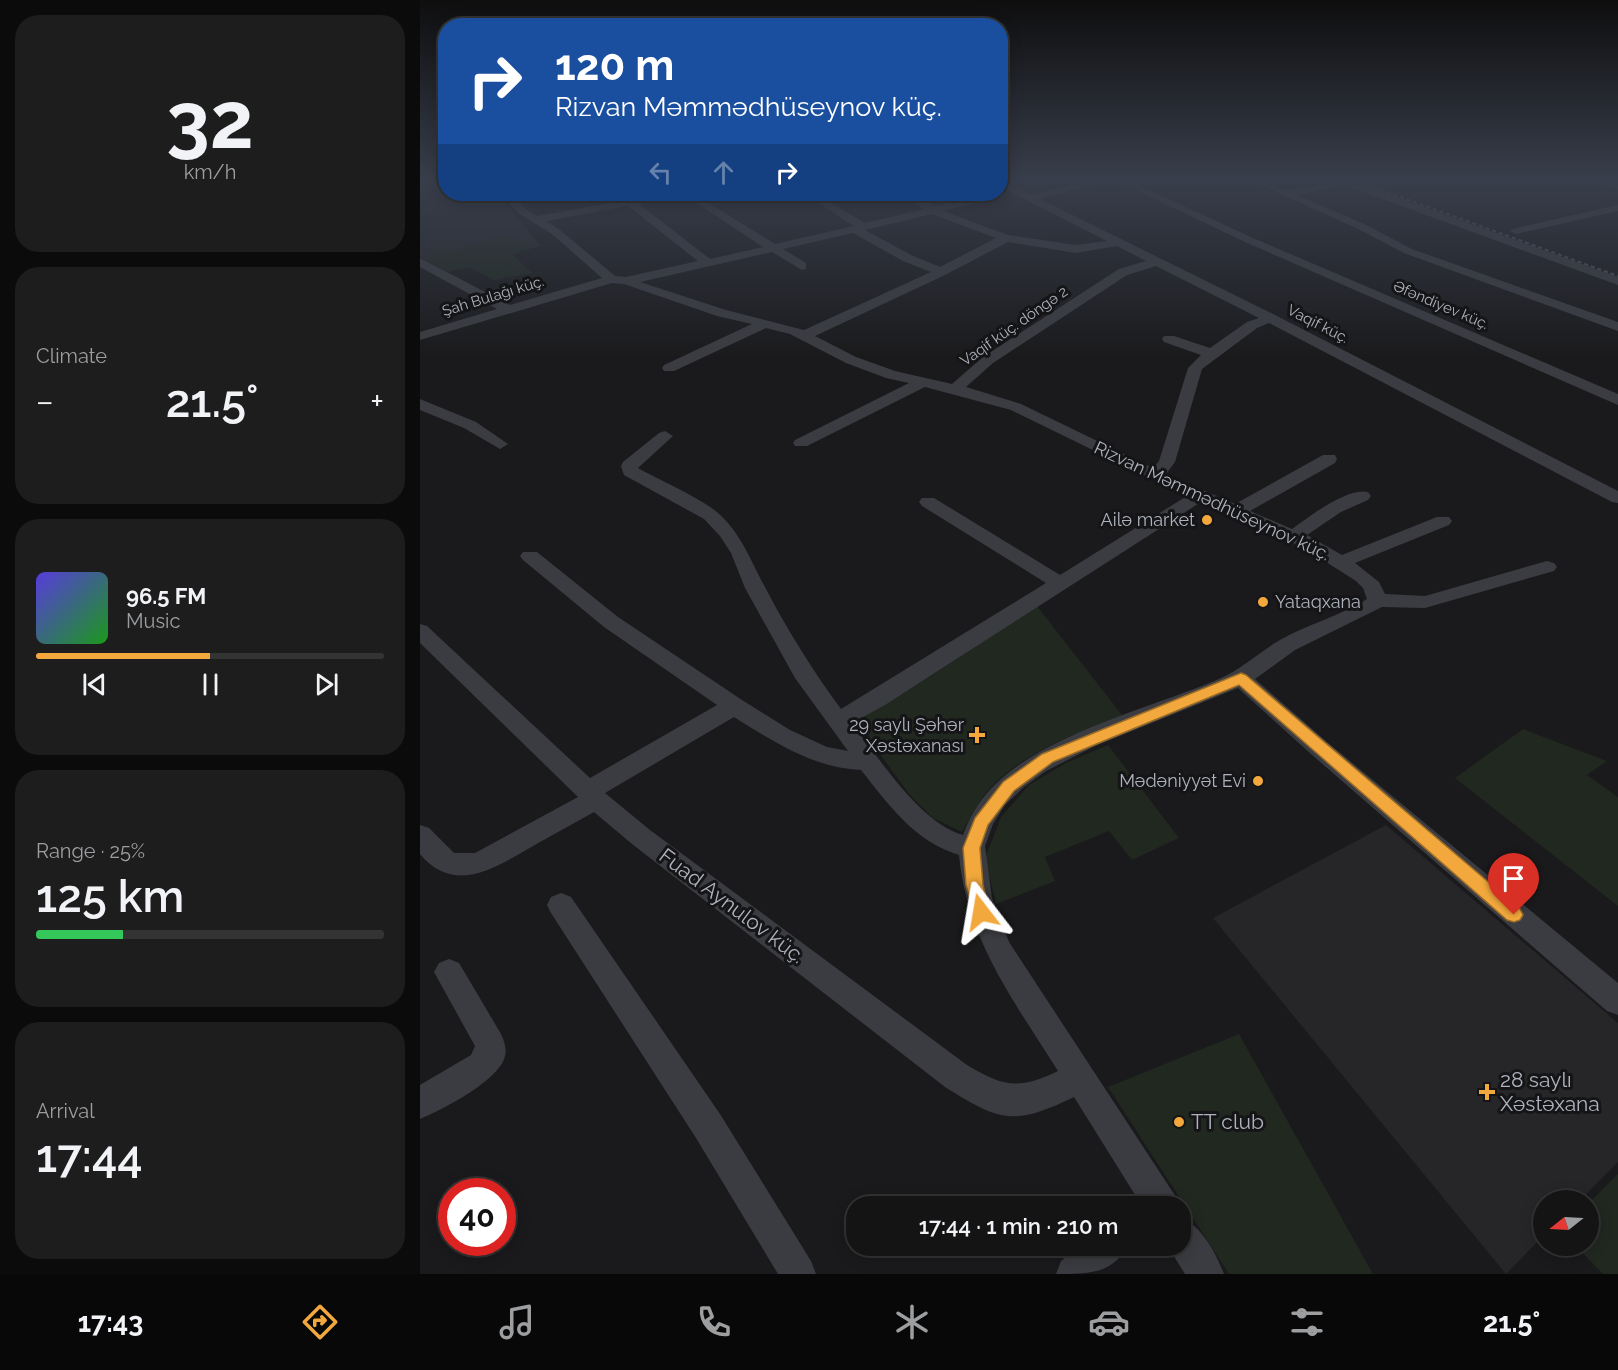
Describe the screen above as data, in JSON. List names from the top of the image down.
{
  "streets": {
    "street": [
      "Şah Bulağı küç.",
      "Əfəndiyev küç.",
      "Vaqif küç.",
      "Vaqif küç. döngə 2",
      "Rizvan Məmmədhüseynov küç.",
      "Fuad Aynulov küç."
    ]
  },
  "crossings": [
    ["Şah Bulağı küç.", "Rizvan Məmmədhüseynov küç."],
    ["Vaqif küç.", "Vaqif küç. döngə 2"],
    ["Vaqif küç. döngə 2", "Rizvan Məmmədhüseynov küç."]
  ],
  "places": {
    "other": [
      "Ailә market",
      "Yataqxana",
      "Mədəniyyət Evi",
      "TT club"
    ],
    "health": ["29 saylı Şəhər Xəstəxanası", "28 saylı Xəstəxana"]
  },
  "north": "left",
  "page": {
    "tile": [
      ["32", "km/h"],
      "Climate",
      ["Range · 25%", "125 km"],
      ["Arrival", "17:44"]
    ],
    "turn": ["120 m", "Rizvan Məmmədhüseynov küç."],
    "heat": ["−", "21.5°", "+"],
    "song": ["96.5 FM", "Music"],
    "limit": "40",
    "trip": "17:44 · 1 min · 210 m",
    "tabs": ["17:43", "21.5°"]
  }
}
